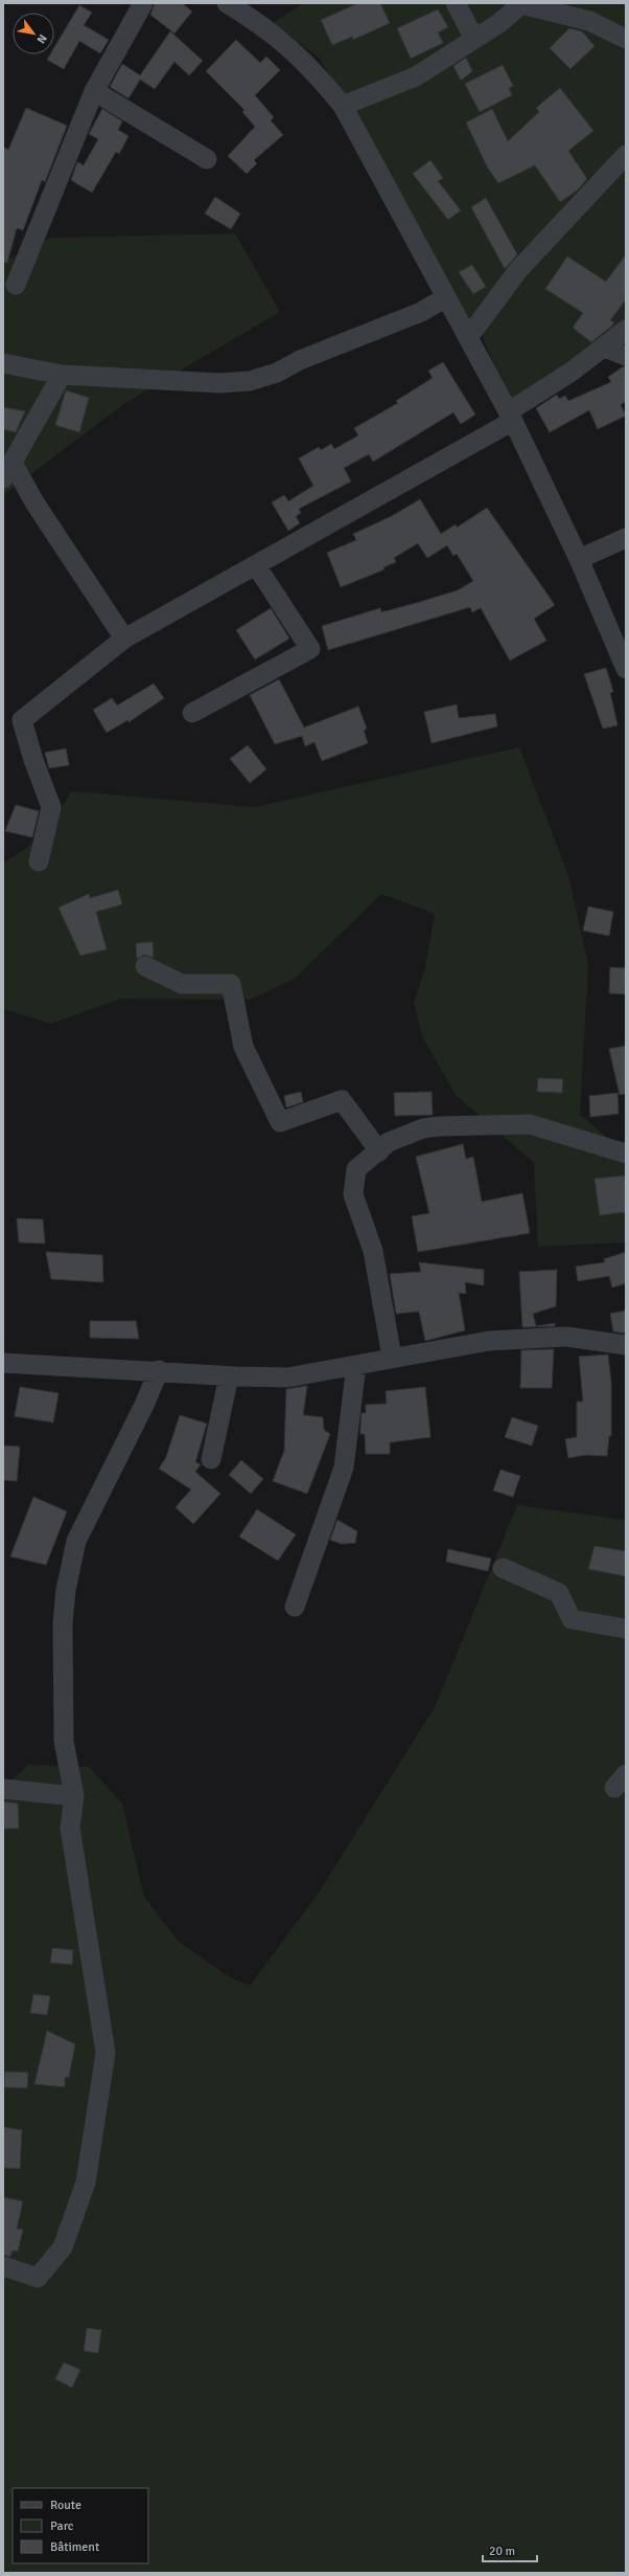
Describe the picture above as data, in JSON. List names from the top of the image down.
{
  "legend": ["Route", "Parc", "Bâtiment"],
  "scale_bar": "20 m",
  "north": "bottom right"
}
